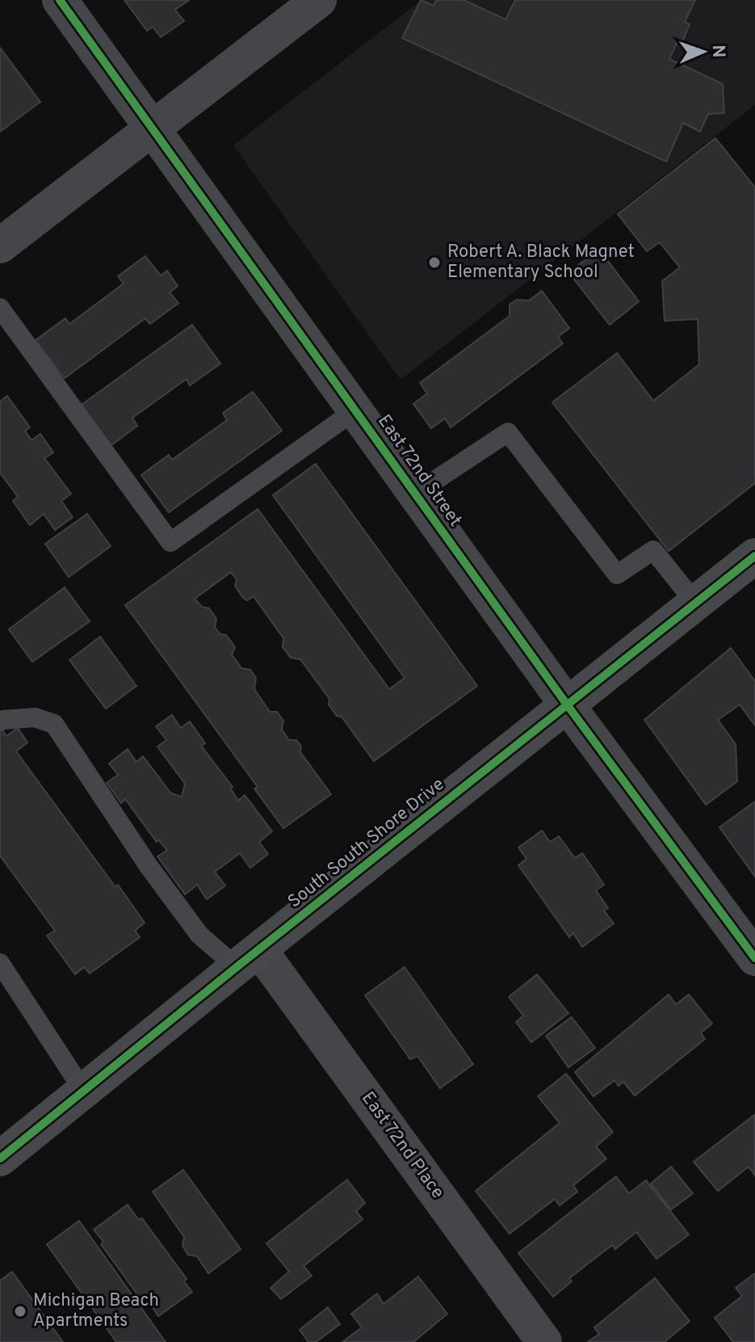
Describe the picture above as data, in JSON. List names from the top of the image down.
{
  "streets": {
    "main road": ["South South Shore Drive"],
    "street": ["East 72nd Street", "East 72nd Place"]
  },
  "crossings": [
    ["East 72nd Street", "South South Shore Drive"],
    ["South South Shore Drive", "East 72nd Place"]
  ],
  "places": ["Robert A. Black Magnet Elementary School", "Michigan Beach Apartments"],
  "north": "right"
}
